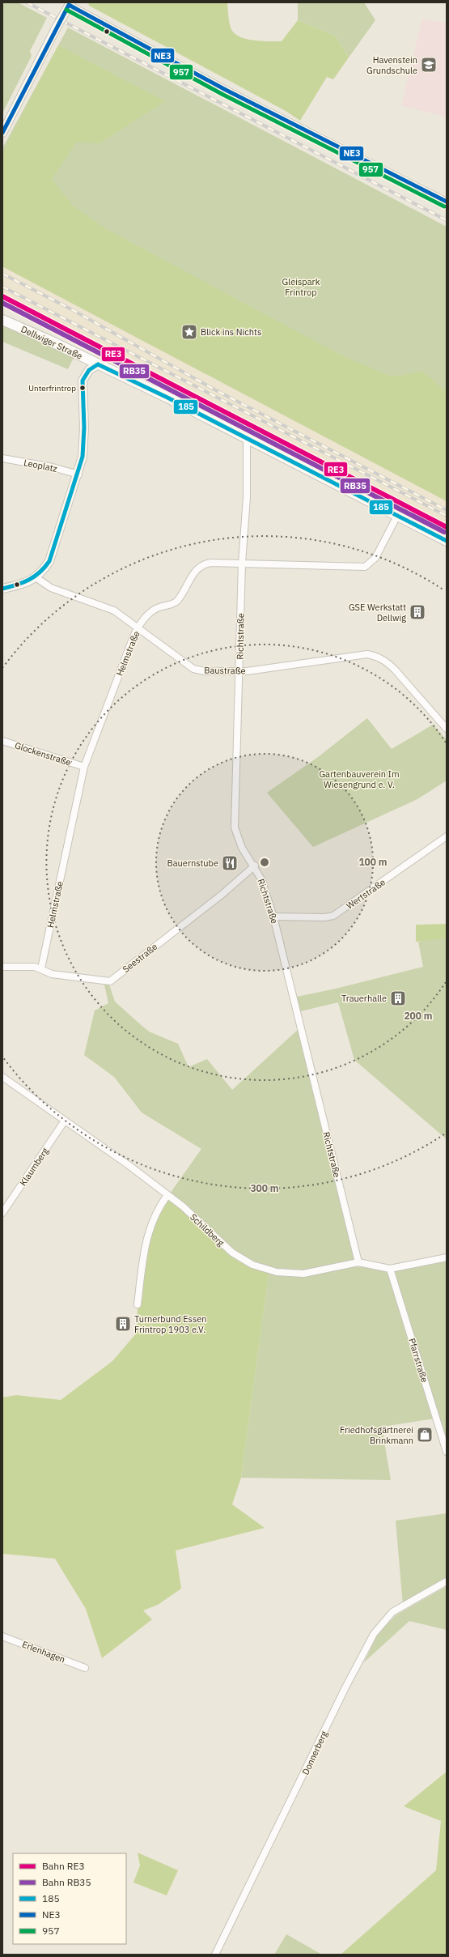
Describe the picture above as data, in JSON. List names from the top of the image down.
{
  "streets": {
    "main road": ["Dellwiger Straße"],
    "street": [
      "Leoplatz",
      "Richtstraße",
      "Helmstraße",
      "Baustraße",
      "Glockenstraße",
      "Wertstraße",
      "Seestraße",
      "Klaumberg",
      "Schildberg",
      "Pfarrstraße",
      "Erlenhagen",
      "Donnerberg"
    ]
  },
  "crossings": [
    ["Dellwiger Straße", "Richtstraße"],
    ["Dellwiger Straße", "Helmstraße"],
    ["Richtstraße", "Helmstraße"],
    ["Richtstraße", "Baustraße"],
    ["Richtstraße", "Wertstraße"],
    ["Richtstraße", "Seestraße"],
    ["Richtstraße", "Schildberg"],
    ["Helmstraße", "Baustraße"],
    ["Helmstraße", "Glockenstraße"],
    ["Helmstraße", "Seestraße"],
    ["Klaumberg", "Schildberg"],
    ["Schildberg", "Pfarrstraße"]
  ],
  "parks": ["Gleispark Frintrop", "Gartenbauverein Im Wiesengrund e. V."],
  "places": {
    "school or university": ["Havenstein Grundschule"],
    "place": ["Blick ins Nichts"],
    "other": ["Unterfrintrop"],
    "building": ["GSE Werkstatt Dellwig", "Trauerhalle", "Turnerbund Essen Frintrop 1903 e.V."],
    "restaurant": ["Bauernstube"],
    "shop": ["Friedhofsgärtnerei Brinkmann"]
  },
  "lines": [
    "transit line NE3",
    "transit line 957",
    "rail line RE3",
    "rail line RB35",
    "transit line 185"
  ],
  "legend": [
    "Bahn RE3",
    "Bahn RB35",
    "185",
    "NE3",
    "957"
  ],
  "rings": ["100 m", "200 m", "300 m"]
}
